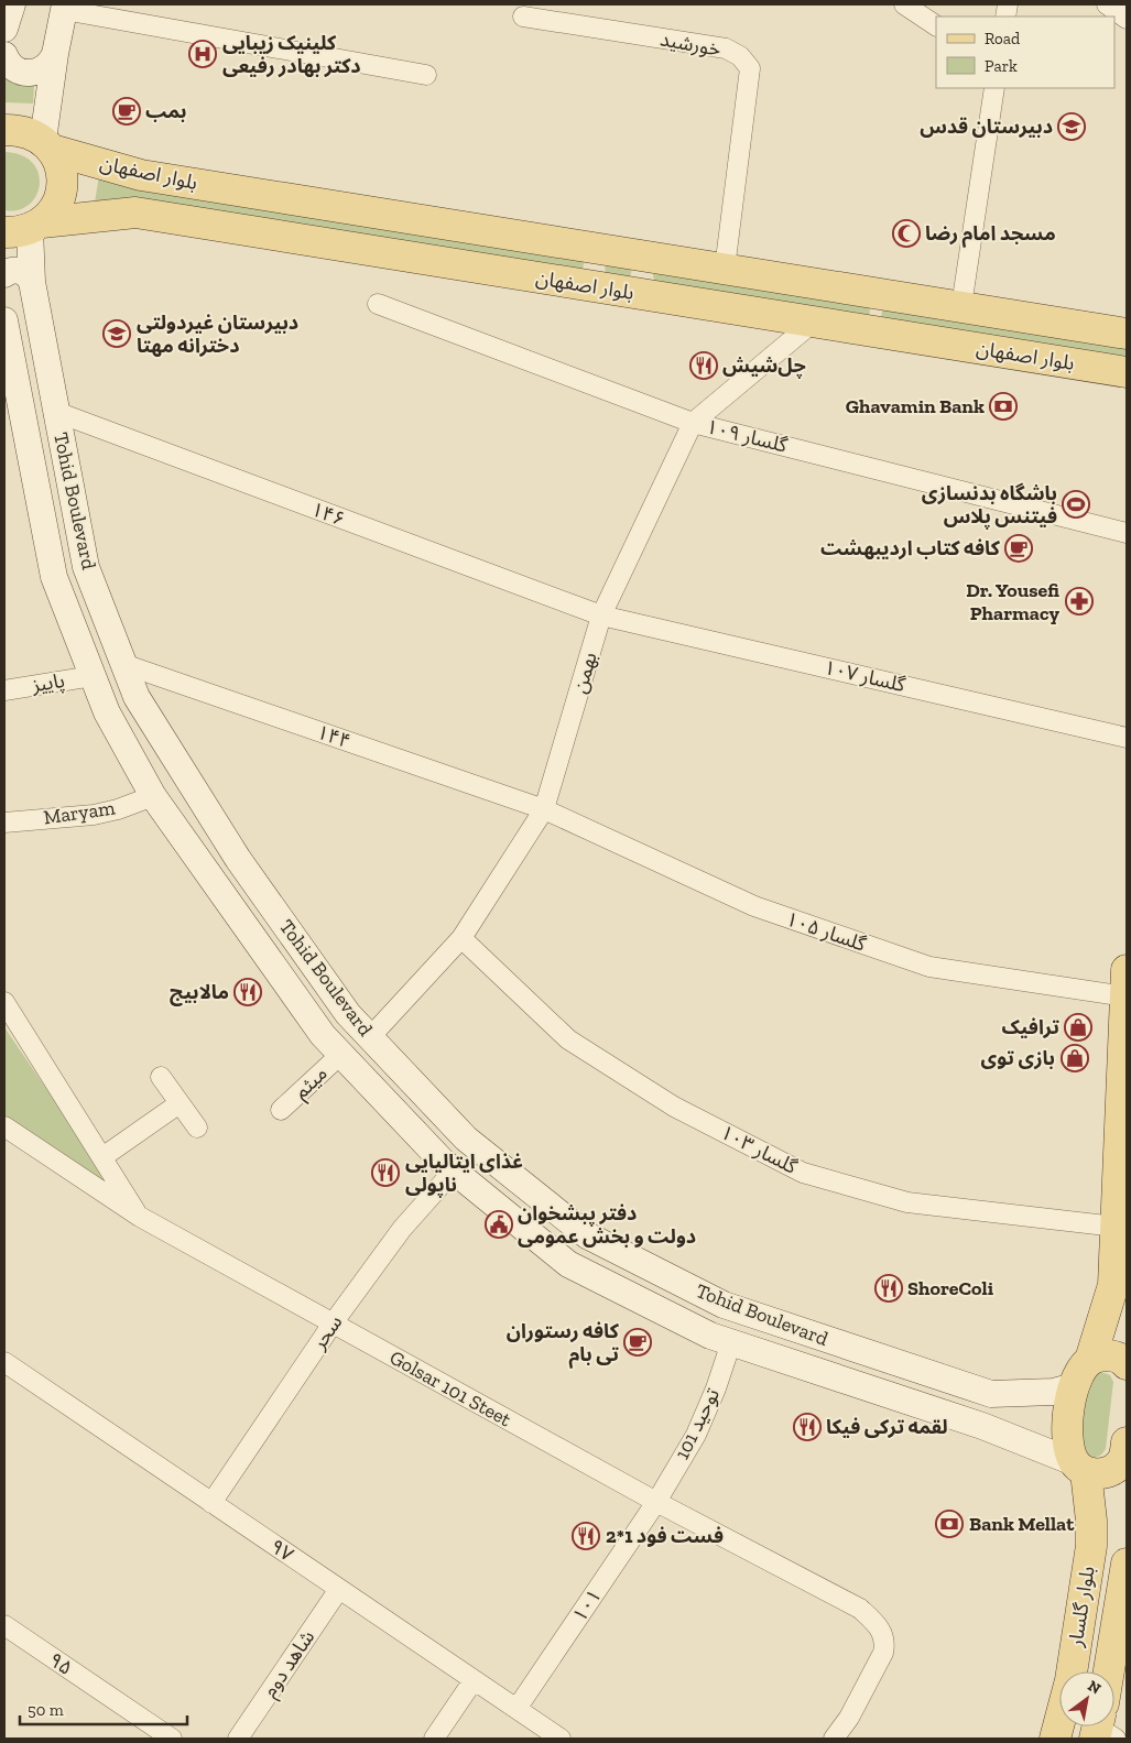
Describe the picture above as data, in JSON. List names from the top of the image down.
{
  "streets": {
    "main road": ["بلوار اصفهان", "Tohid Boulevard", "بلوار گلسار"],
    "street": [
      "خورشید",
      "گلسار ۱۰۹",
      "۱۴۶",
      "بهمن",
      "گلسار ۱۰۷",
      "پاییز",
      "۱۴۴",
      "Maryam",
      "گلسار ۱۰۵",
      "میثم",
      "گلسار ۱۰۳",
      "سحر",
      "Golsar 101 Steet",
      "توحید 101",
      "۹۷",
      "۱۰۱",
      "۹۵",
      "شاهد دوم"
    ]
  },
  "crossings": [
    ["خورشید", "بلوار اصفهان"],
    ["بلوار اصفهان", "Tohid Boulevard"],
    ["بلوار اصفهان", "بهمن"],
    ["گلسار ۱۰۹", "بهمن"],
    ["Tohid Boulevard", "۱۴۶"],
    ["Tohid Boulevard", "بهمن"],
    ["Tohid Boulevard", "پاییز"],
    ["Tohid Boulevard", "۱۴۴"],
    ["Tohid Boulevard", "Maryam"],
    ["Tohid Boulevard", "میثم"],
    ["Tohid Boulevard", "سحر"],
    ["Tohid Boulevard", "توحید 101"],
    ["Tohid Boulevard", "بلوار گلسار"],
    ["۱۴۶", "بهمن"],
    ["۱۴۶", "گلسار ۱۰۷"],
    ["بهمن", "گلسار ۱۰۷"],
    ["بهمن", "۱۴۴"],
    ["بهمن", "گلسار ۱۰۵"],
    ["بهمن", "گلسار ۱۰۳"],
    ["۱۴۴", "گلسار ۱۰۵"],
    ["گلسار ۱۰۵", "بلوار گلسار"],
    ["گلسار ۱۰۳", "بلوار گلسار"],
    ["سحر", "Golsar 101 Steet"],
    ["سحر", "۹۷"],
    ["Golsar 101 Steet", "توحید 101"],
    ["Golsar 101 Steet", "۱۰۱"],
    ["توحید 101", "۱۰۱"],
    ["۹۷", "۱۰۱"],
    ["۹۷", "شاهد دوم"]
  ],
  "places": {
    "hospital": ["کلینیک زیبایی دکتر بهادر رفیعی"],
    "cafe": ["بمب", "کافه کتاب اردیبهشت", "کافه رستوران تی بام"],
    "school or university": ["دبیرستان قدس", "دبیرستان غیردولتی دخترانه مهتا"],
    "mosque": ["مسجد امام رضا"],
    "restaurant": [
      "چل‌شیش",
      "مالابیج",
      "غذای ایتالیایی ناپولی",
      "ShoreColi",
      "لقمه ترکی فیکا",
      "فست فود 1*2"
    ],
    "bank": ["Ghavamin Bank", "Bank Mellat"],
    "sports": ["باشگاه بدنسازی فیتنس پلاس"],
    "pharmacy": ["Dr. Yousefi Pharmacy"],
    "shop": ["ترافیک", "بازی توی"],
    "public building": ["دفتر پبشخوان دولت و بخش عمومی"]
  },
  "legend": ["Road", "Park"],
  "scale_bar": "50 m",
  "north": "top right"
}
